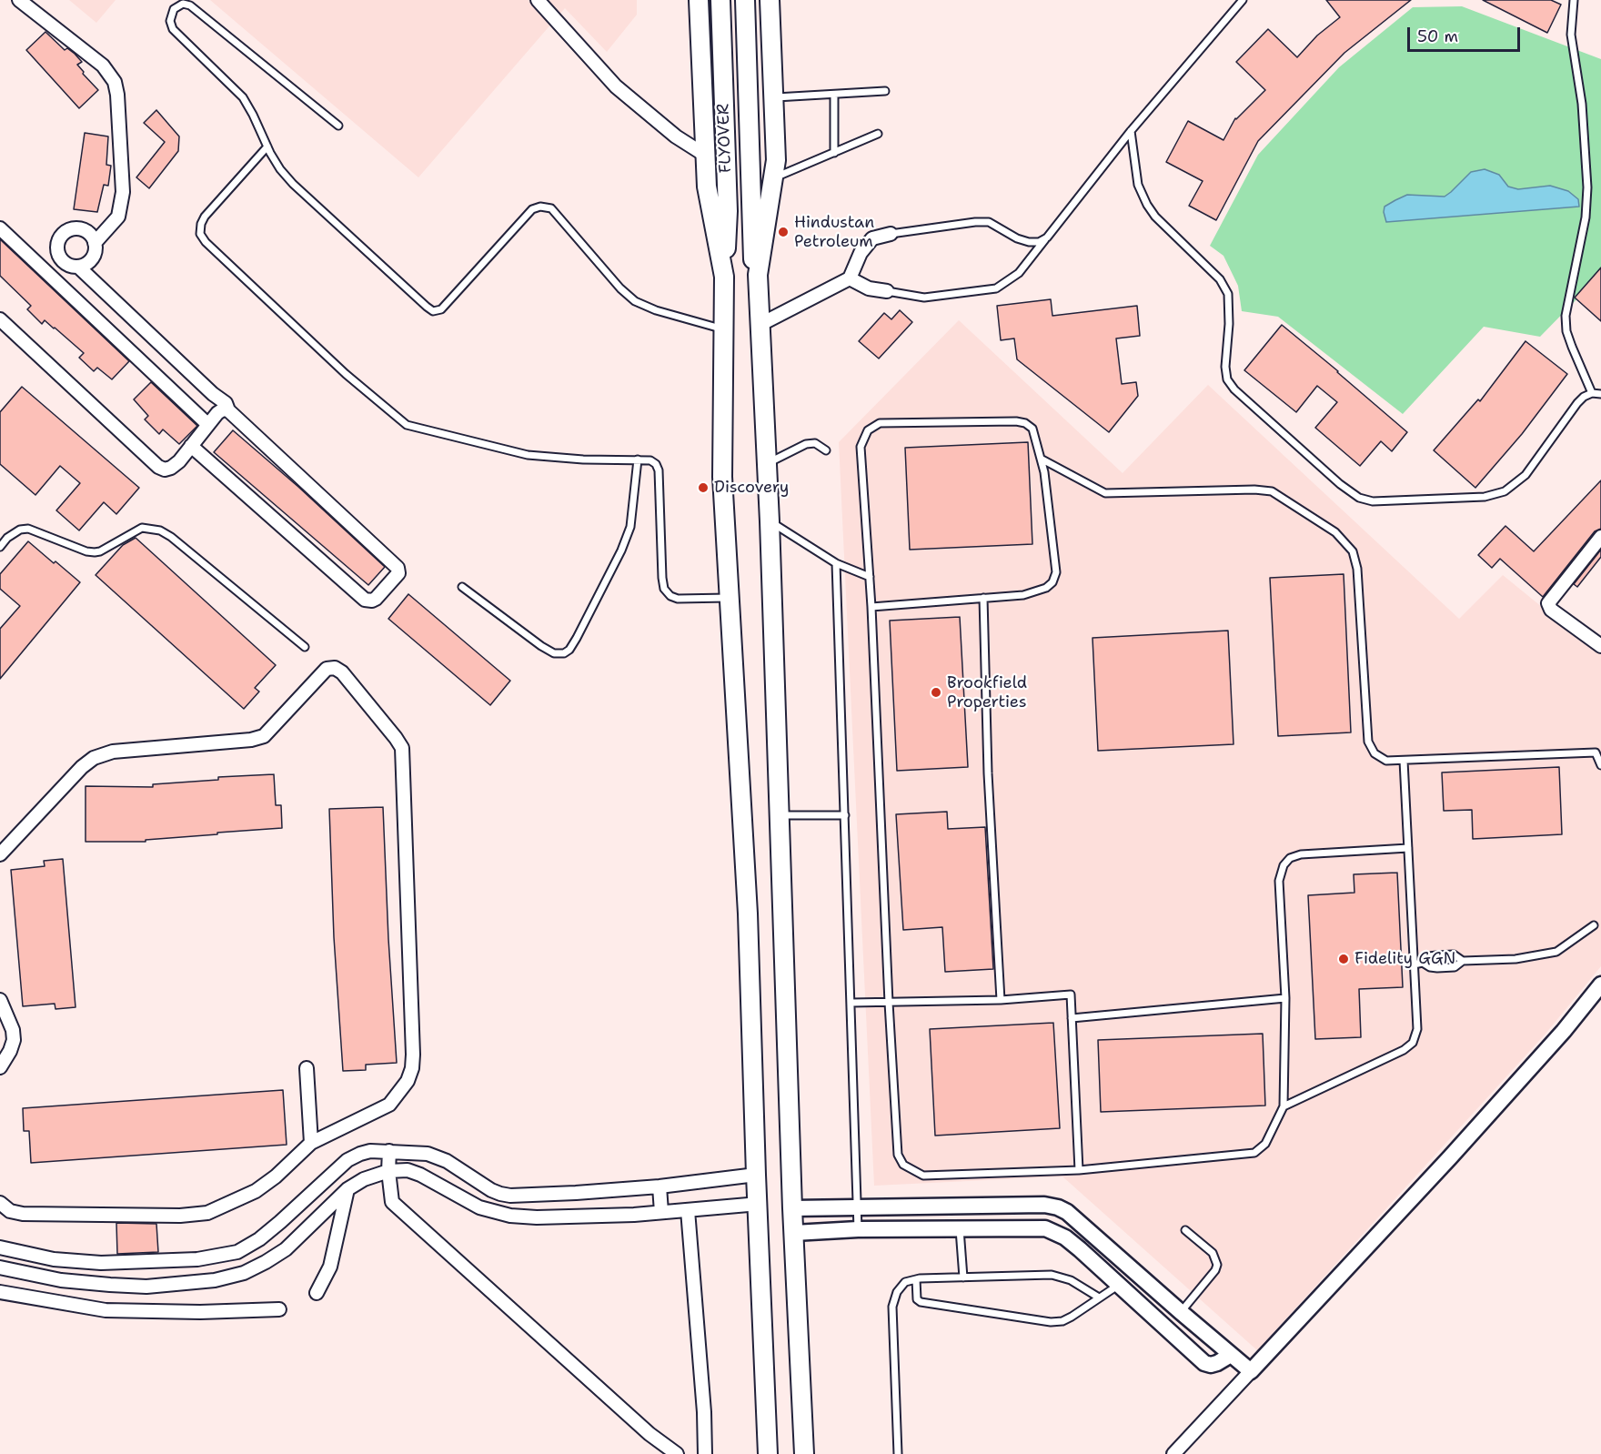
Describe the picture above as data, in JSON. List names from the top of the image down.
{
  "streets": {
    "main road": ["FLYOVER"]
  },
  "places": [
    "Hindustan Petroleum",
    "Discovery",
    "Brookfield Properties",
    "Fidelity GGN"
  ],
  "scale_bar": "50 m"
}
